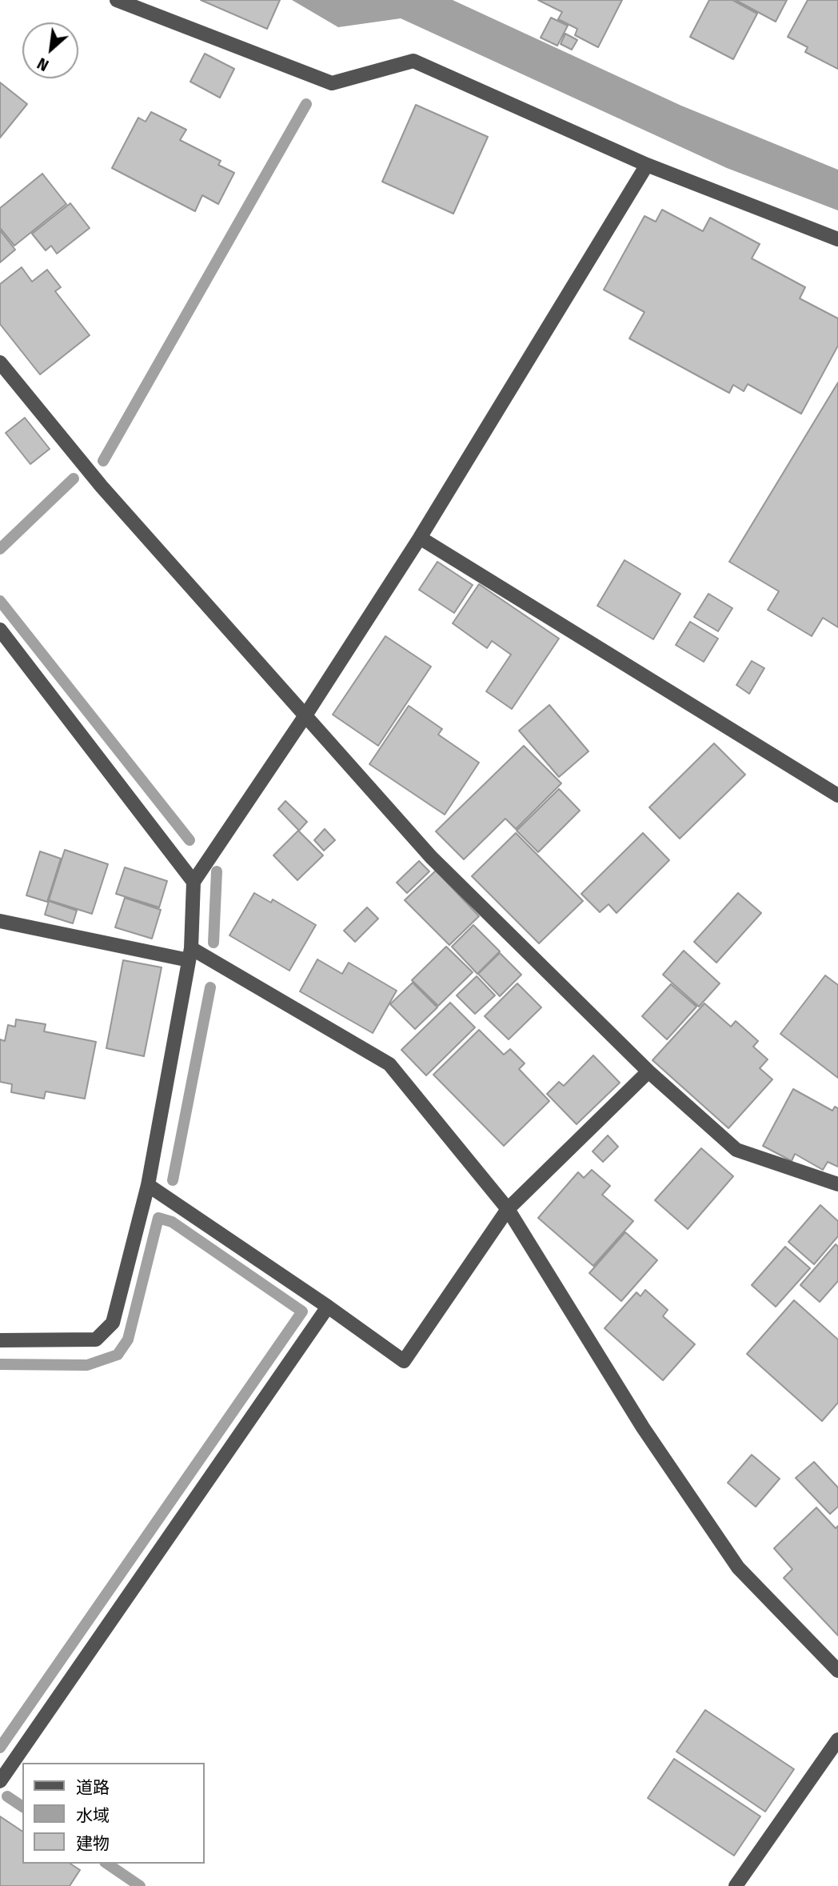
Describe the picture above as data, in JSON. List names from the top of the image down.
{
  "legend": ["道路", "水域", "建物"],
  "north": "bottom left"
}
